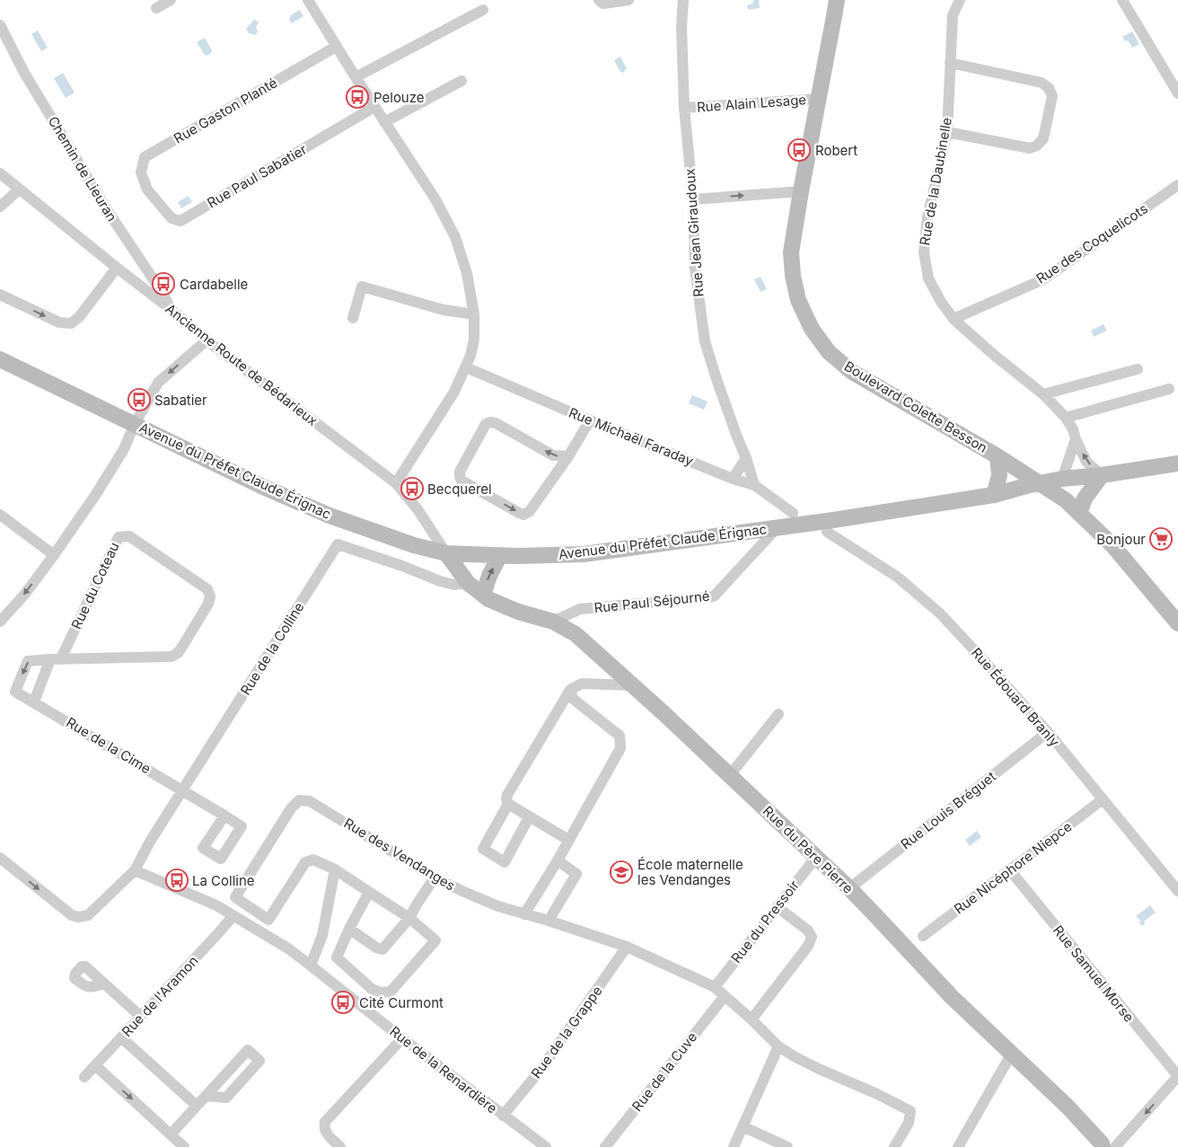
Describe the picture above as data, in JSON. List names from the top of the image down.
{
  "streets": {
    "street": [
      "Rue Alain Lesage",
      "Rue Gaston Planté",
      "Chemin de Lieuran",
      "Rue Paul Sabatier",
      "Rue de la Daubinelle",
      "Rue Jean Giraudoux",
      "Rue des Coquelicots",
      "Ancienne Route de Bédarieux",
      "Boulevard Colette Besson",
      "Rue Michaël Faraday",
      "Avenue du Préfet Claude Érignac",
      "Rue du Coteau",
      "Rue Paul Séjourné",
      "Rue de la Colline",
      "Rue Édouard Branly",
      "Rue de la Cime",
      "Rue Louis Bréguet",
      "Rue du Père Pierre",
      "Rue des Vendanges",
      "Rue Nicéphore Niepce",
      "Rue du Pressoir",
      "Rue Samuel Morse",
      "Rue de l'Aramon",
      "Rue de la Grappe",
      "Rue de la Renardière",
      "Rue de la Cuve"
    ]
  },
  "crossings": [
    ["Rue Alain Lesage", "Rue Jean Giraudoux"],
    ["Rue Alain Lesage", "Boulevard Colette Besson"],
    ["Rue Gaston Planté", "Rue Paul Sabatier"],
    ["Chemin de Lieuran", "Ancienne Route de Bédarieux"],
    ["Rue de la Daubinelle", "Rue des Coquelicots"],
    ["Rue de la Daubinelle", "Avenue du Préfet Claude Érignac"],
    ["Rue Jean Giraudoux", "Rue Michaël Faraday"],
    ["Ancienne Route de Bédarieux", "Avenue du Préfet Claude Érignac"],
    ["Ancienne Route de Bédarieux", "Rue du Père Pierre"],
    ["Boulevard Colette Besson", "Avenue du Préfet Claude Érignac"],
    ["Avenue du Préfet Claude Érignac", "Rue Paul Séjourné"],
    ["Avenue du Préfet Claude Érignac", "Rue du Père Pierre"],
    ["Rue du Coteau", "Rue de la Cime"],
    ["Rue Paul Séjourné", "Rue du Père Pierre"],
    ["Rue de la Colline", "Rue de la Cime"],
    ["Rue de la Colline", "Rue du Père Pierre"],
    ["Rue de la Colline", "Rue de la Renardière"],
    ["Rue Édouard Branly", "Rue Louis Bréguet"],
    ["Rue Édouard Branly", "Rue Nicéphore Niepce"],
    ["Rue Louis Bréguet", "Rue du Père Pierre"],
    ["Rue du Père Pierre", "Rue du Pressoir"],
    ["Rue des Vendanges", "Rue du Pressoir"],
    ["Rue des Vendanges", "Rue de la Grappe"],
    ["Rue des Vendanges", "Rue de la Cuve"],
    ["Rue Nicéphore Niepce", "Rue Samuel Morse"],
    ["Rue de l'Aramon", "Rue de la Renardière"],
    ["Rue de la Grappe", "Rue de la Renardière"]
  ],
  "places": {
    "bus stop": [
      "Pelouze",
      "Robert",
      "Cardabelle",
      "Sabatier",
      "Becquerel",
      "La Colline",
      "Cité Curmont"
    ],
    "supermarket": ["Bonjour"],
    "school or university": ["École maternelle les Vendanges"]
  }
}
